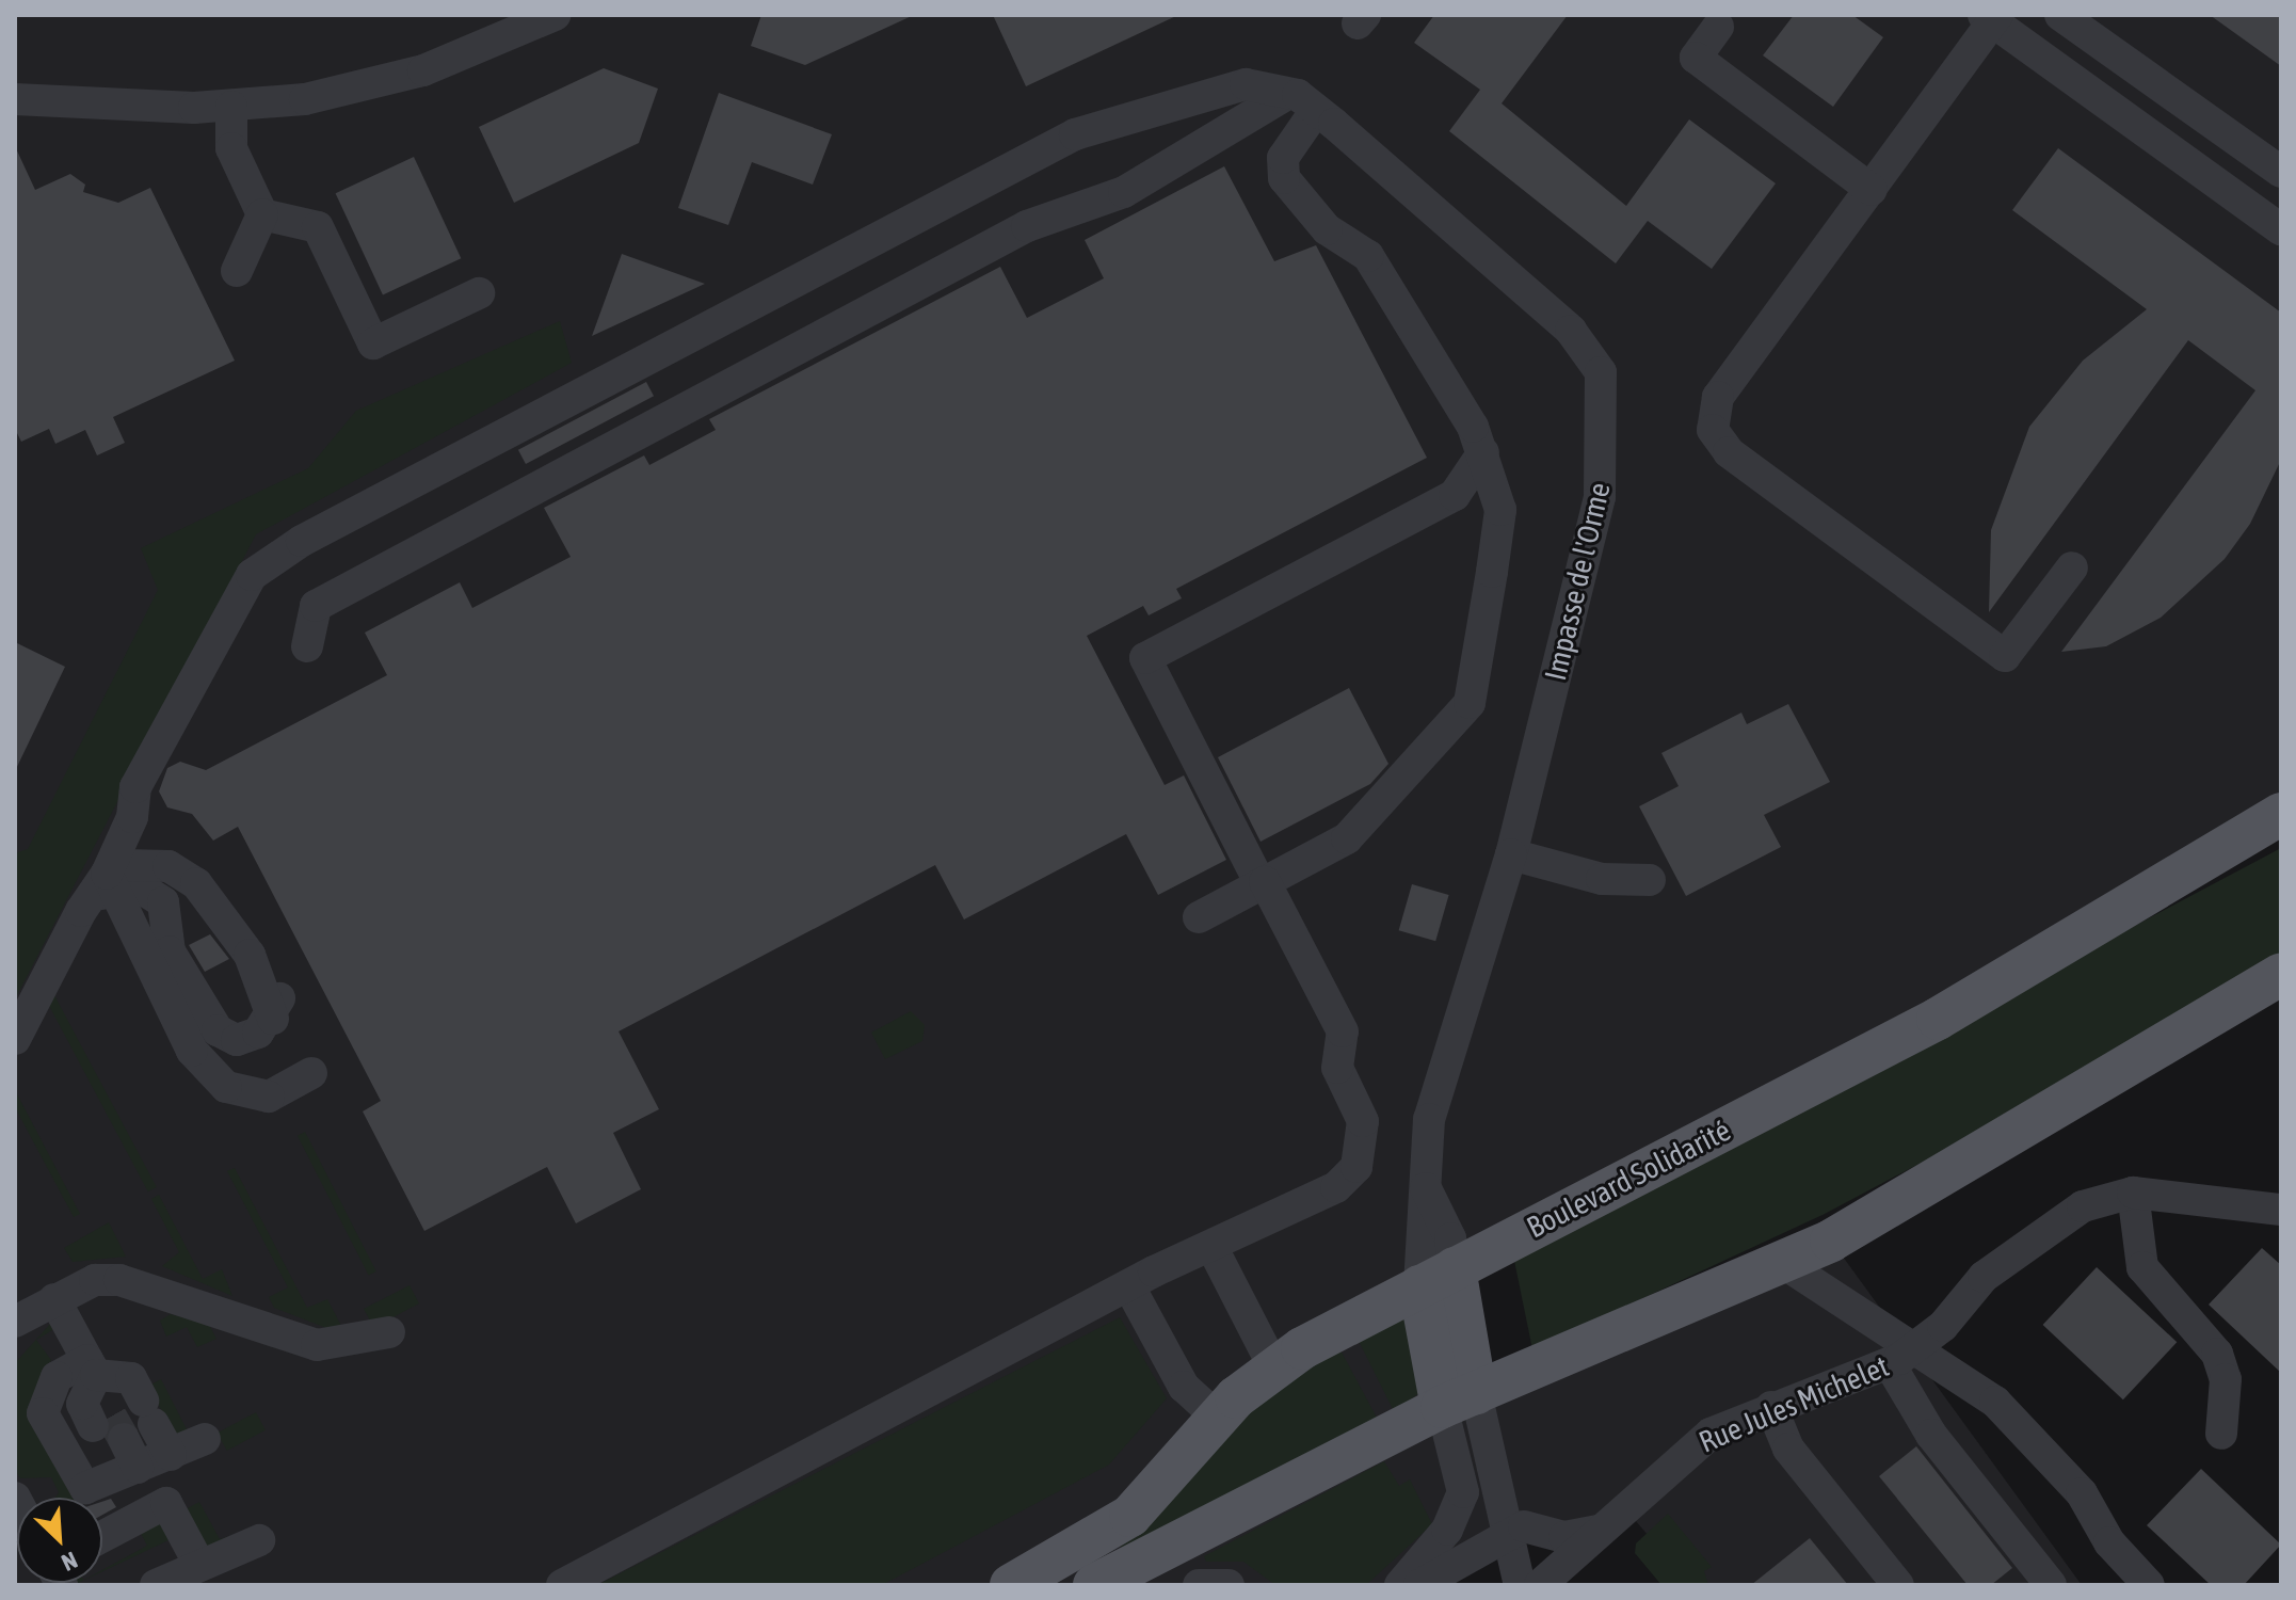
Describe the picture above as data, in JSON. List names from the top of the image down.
{
  "streets": {
    "main road": ["Boulevard Solidarité"],
    "street": ["Impasse de l'Orme", "Rue Jules Michelet"]
  },
  "crossings": [
    ["Impasse de l'Orme", "Boulevard Solidarité"]
  ],
  "north": "bottom right"
}
